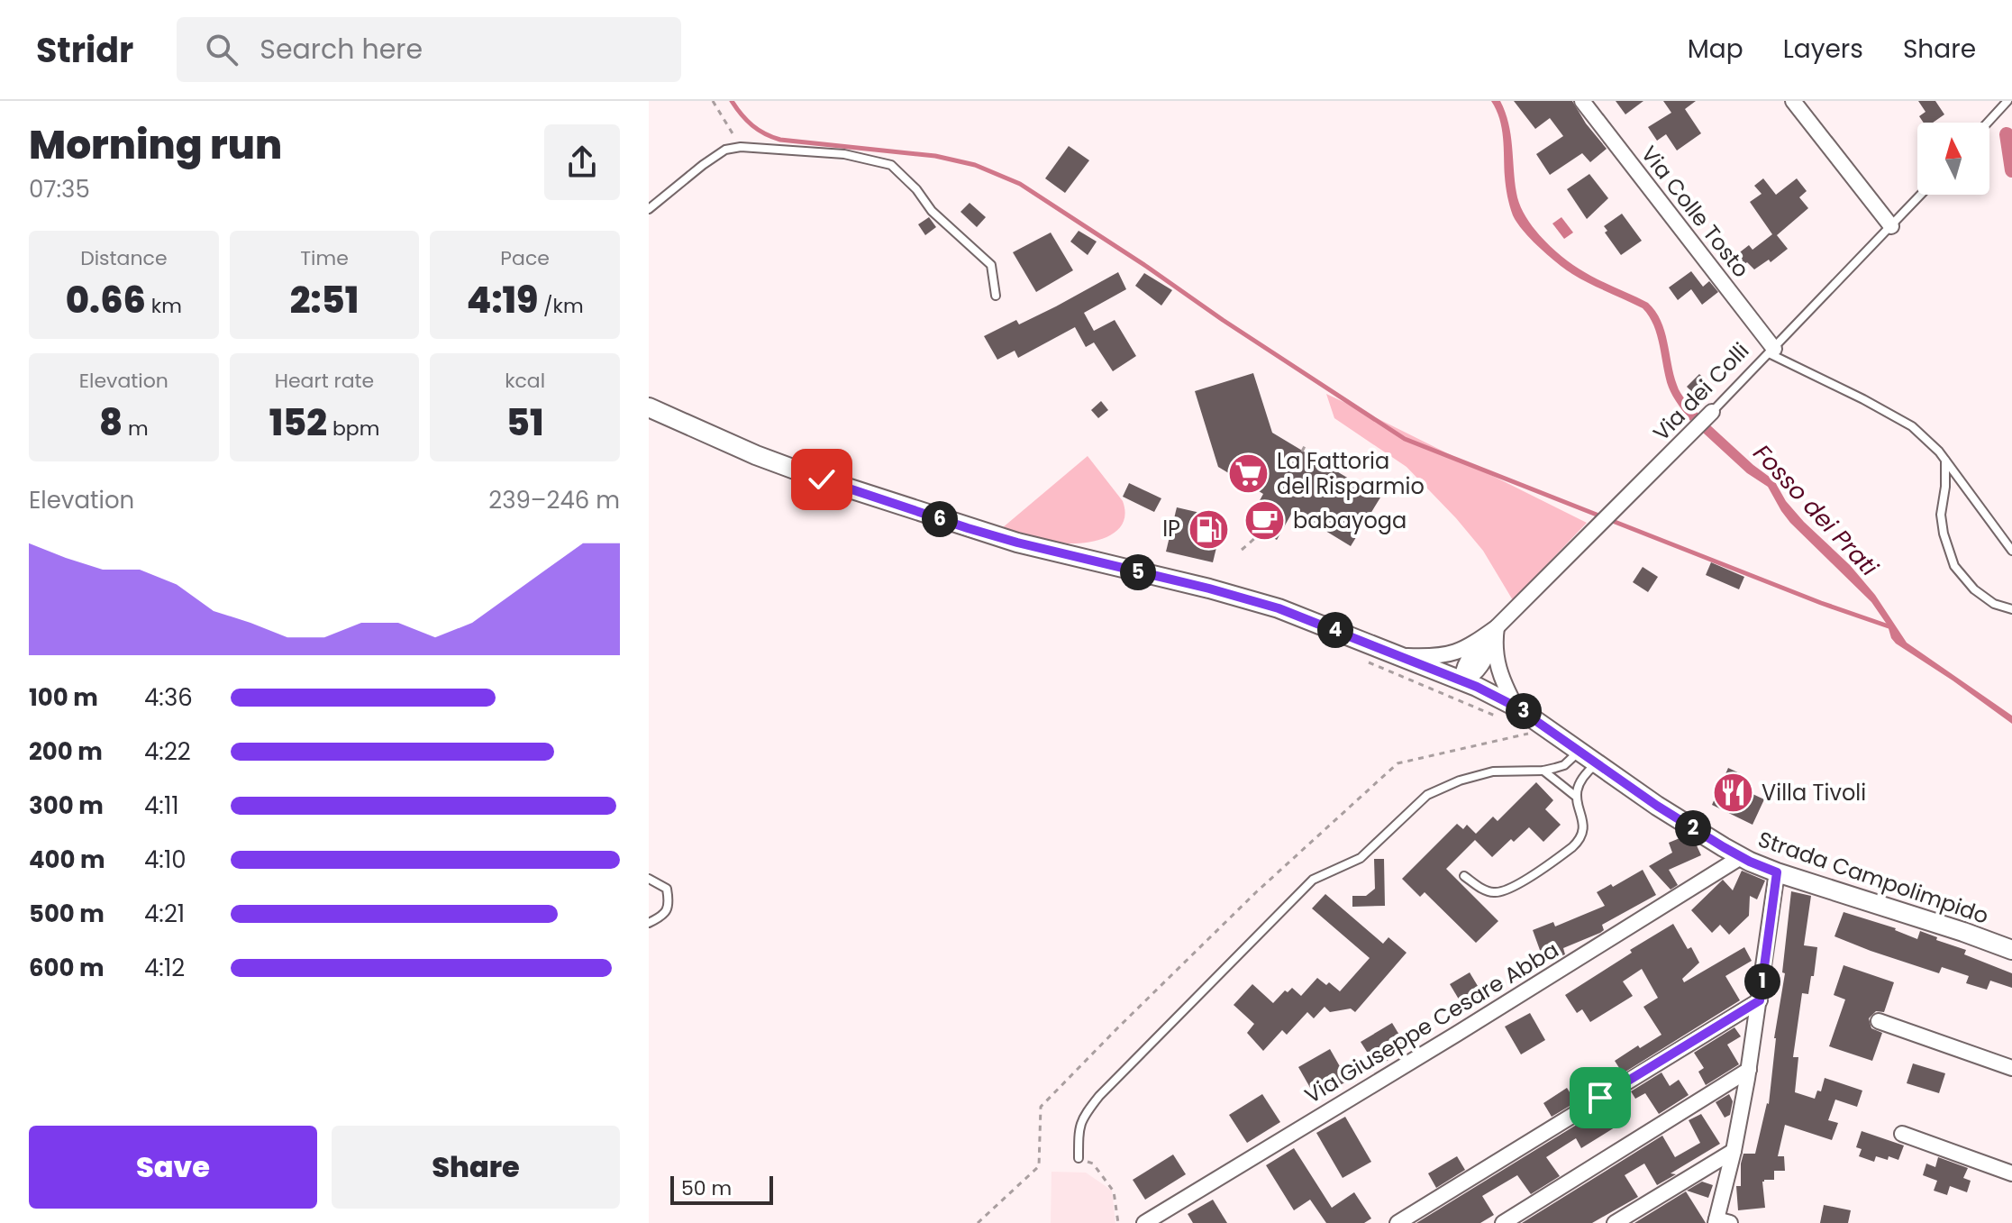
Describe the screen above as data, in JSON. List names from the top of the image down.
{
  "streets": {
    "street": [
      "Via Colle Tosto",
      "Via dei Colli",
      "Strada Campolimpido",
      "Via Giuseppe Cesare Abba"
    ]
  },
  "crossings": [
    ["Via Colle Tosto", "Via dei Colli"],
    ["Via dei Colli", "Strada Campolimpido"],
    ["Strada Campolimpido", "Via Giuseppe Cesare Abba"]
  ],
  "water": ["Fosso dei Prati"],
  "places": {
    "supermarket": ["La Fattoria del Risparmio"],
    "cafe": ["babayoga"],
    "fuel station": ["IP"],
    "restaurant": ["Villa Tivoli"]
  },
  "scale_bar": "50 m",
  "north": "top",
  "page": {
    "header": "Stridr",
    "search": "Search here",
    "nav": ["Map", "Layers", "Share"],
    "heading": ["Morning run", "07:35"],
    "stats": [
      ["Distance", "0.66 km"],
      ["Time", "2:51"],
      ["Pace", "4:19 /km"],
      ["Elevation", "8 m"],
      ["Heart rate", "152 bpm"],
      ["kcal", "51"]
    ],
    "chart": ["Elevation", "239–246 m"],
    "pins": [
      "6",
      "5",
      "4",
      "3",
      "2",
      "1"
    ],
    "list": [
      {
        "name": "100 m",
        "note": "4:36"
      },
      {
        "name": "200 m",
        "note": "4:22"
      },
      {
        "name": "300 m",
        "note": "4:11"
      },
      {
        "name": "400 m",
        "note": "4:10"
      },
      {
        "name": "500 m",
        "note": "4:21"
      },
      {
        "name": "600 m",
        "note": "4:12"
      }
    ],
    "buttons": ["Save", "Share"],
    "scale": "50 m"
  }
}
